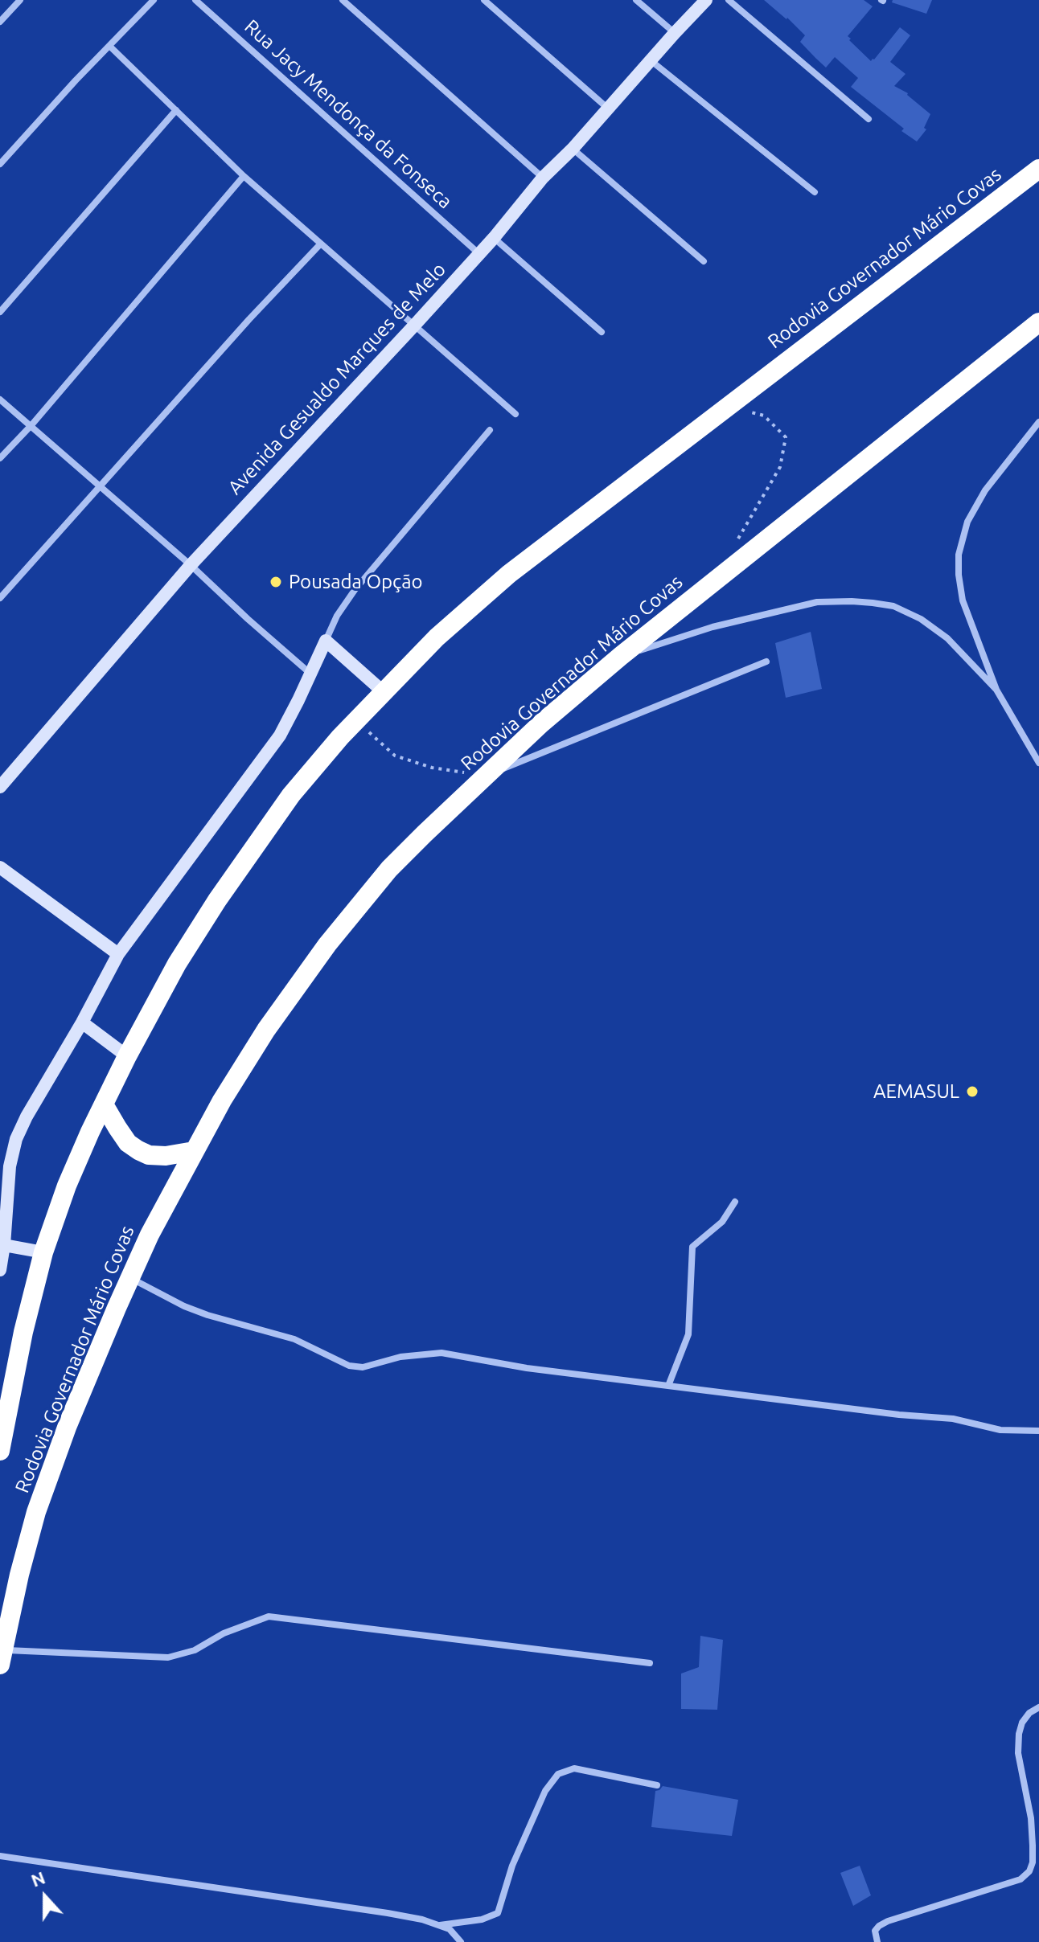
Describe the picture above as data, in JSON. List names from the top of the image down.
{
  "streets": {
    "highway": ["Rodovia Governador Mário Covas"],
    "street": ["Rua Jacy Mendonça da Fonseca", "Avenida Gesualdo Marques de Melo"]
  },
  "crossings": [
    ["Rua Jacy Mendonça da Fonseca", "Avenida Gesualdo Marques de Melo"]
  ],
  "places": ["Pousada Opção", "AEMASUL"],
  "north": "top"
}
